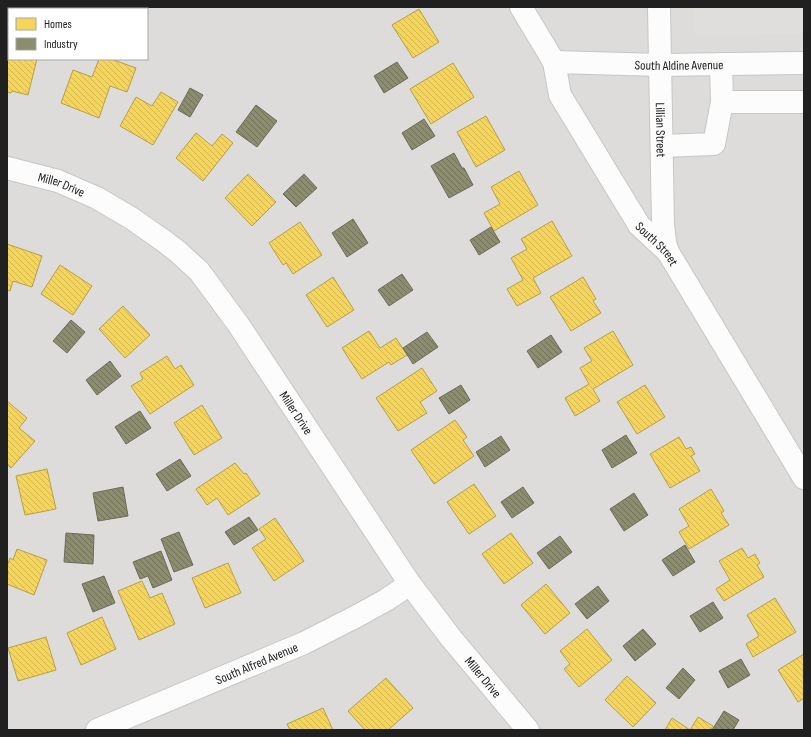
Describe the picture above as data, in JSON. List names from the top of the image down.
{
  "streets": {
    "street": [
      "South Aldine Avenue",
      "Lillian Street",
      "Miller Drive",
      "South Street",
      "South Alfred Avenue"
    ]
  },
  "crossings": [
    ["South Aldine Avenue", "Lillian Street"],
    ["South Aldine Avenue", "South Street"],
    ["Lillian Street", "South Street"],
    ["Miller Drive", "South Alfred Avenue"]
  ],
  "legend": ["Homes", "Industry"]
}
